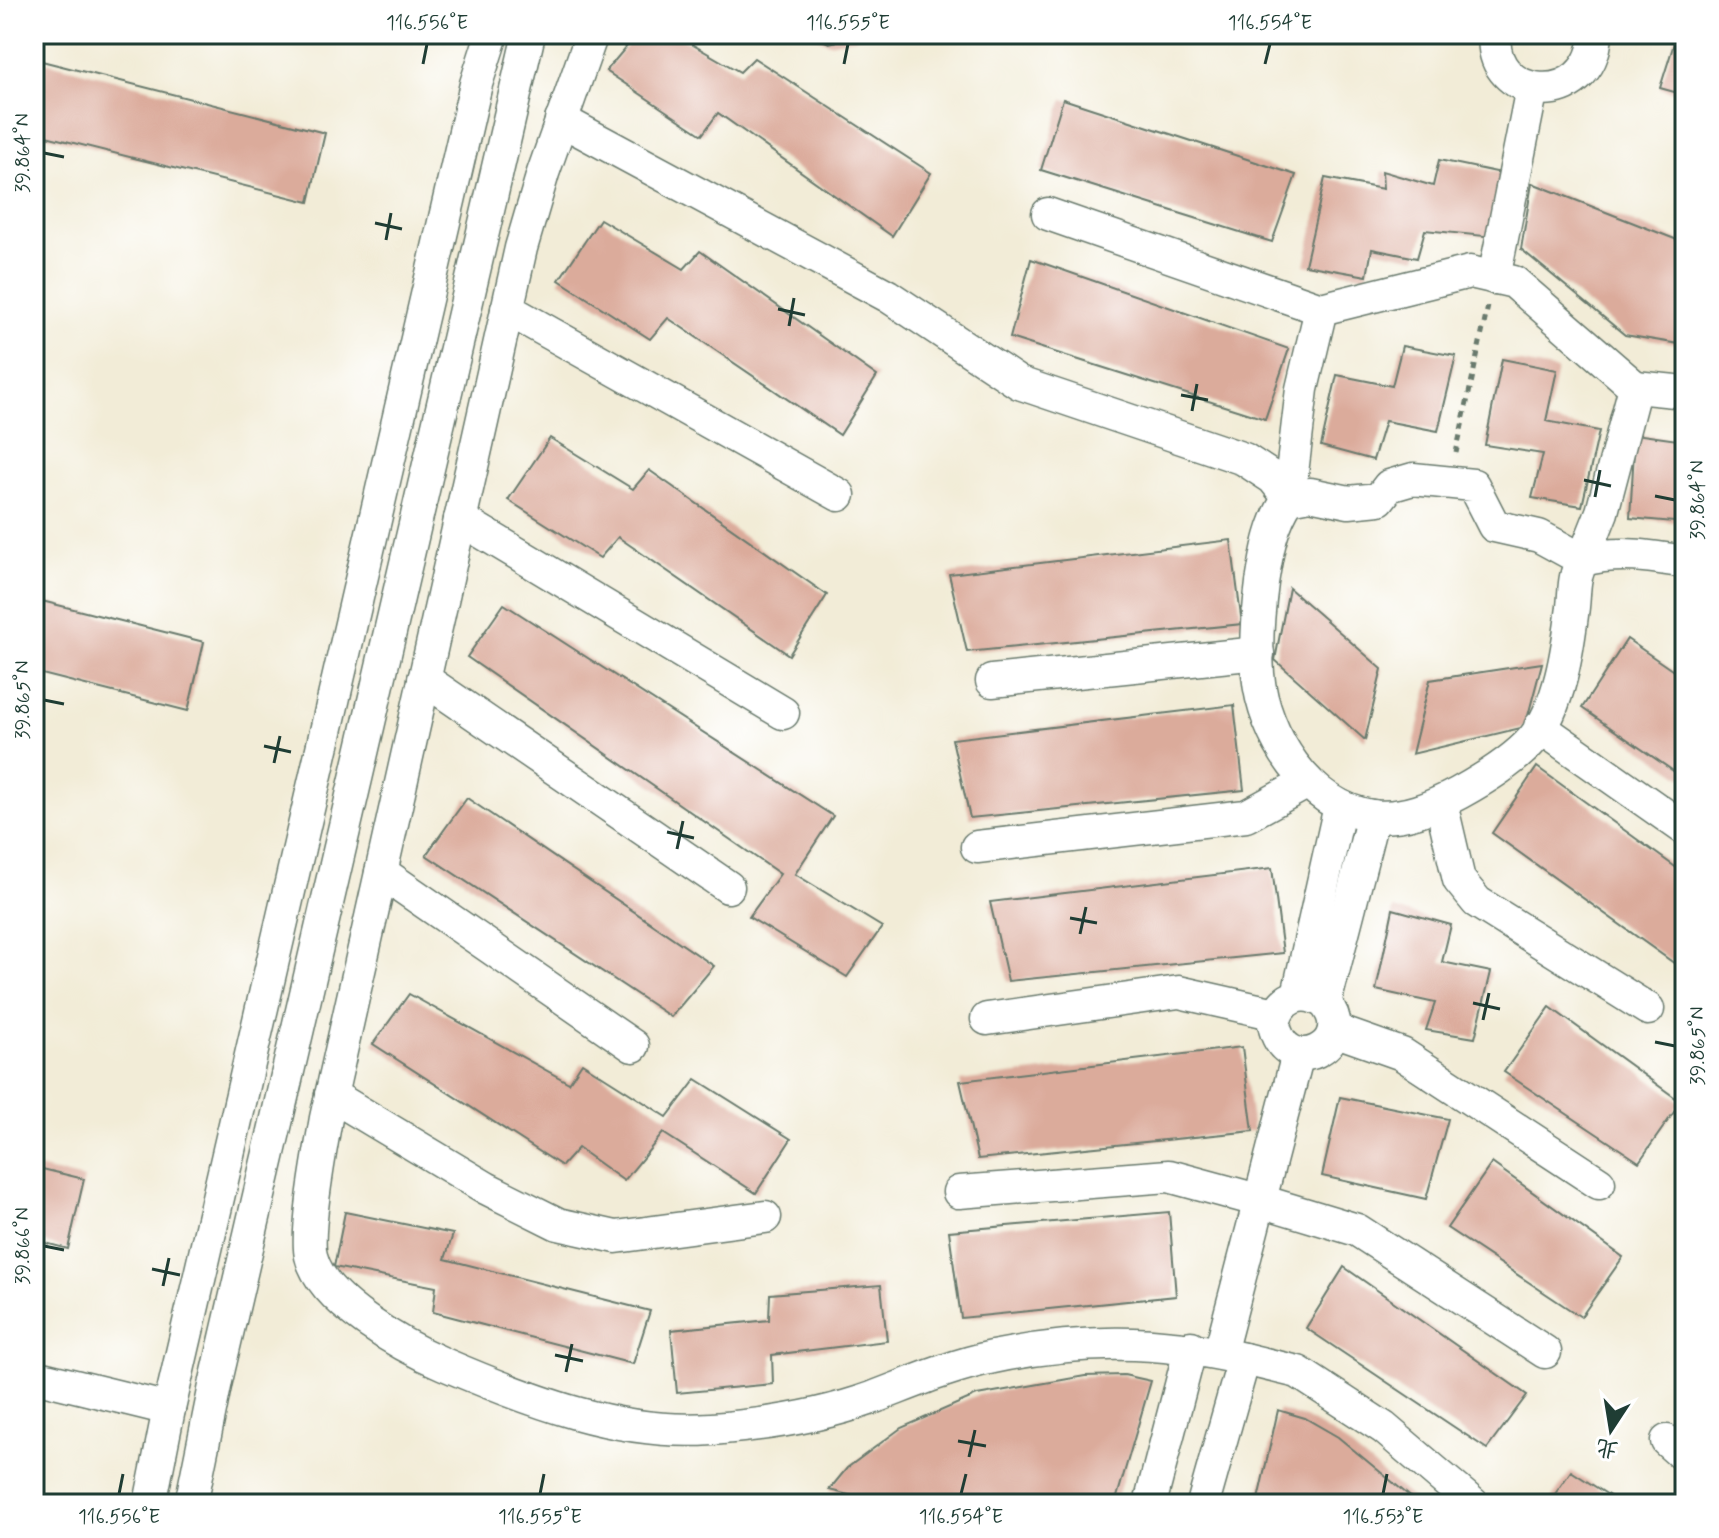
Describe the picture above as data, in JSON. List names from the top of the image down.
{
  "north": "bottom",
  "coordinates": [
    "116.556°E",
    "116.555°E",
    "116.554°E",
    "39.864°N",
    "39.865°N",
    "39.866°N",
    "116.553°E"
  ]
}
